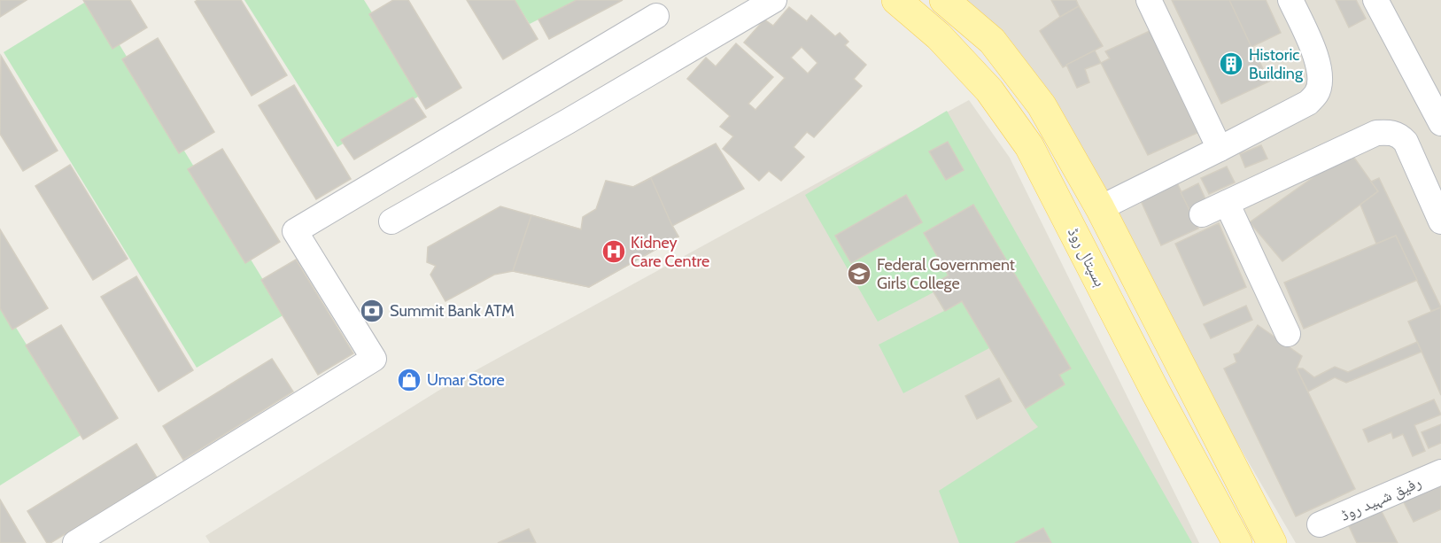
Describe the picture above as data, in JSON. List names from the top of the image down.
{
  "streets": {
    "main road": ["ہسپتال روڈ"],
    "street": ["رفیق شہید روڈ"]
  },
  "places": {
    "building": ["Historic Building"],
    "hospital": ["Kidney Care Centre"],
    "school or university": ["Federal Government Girls College"],
    "bank": ["Summit Bank ATM"],
    "shop": ["Umar Store"]
  }
}
